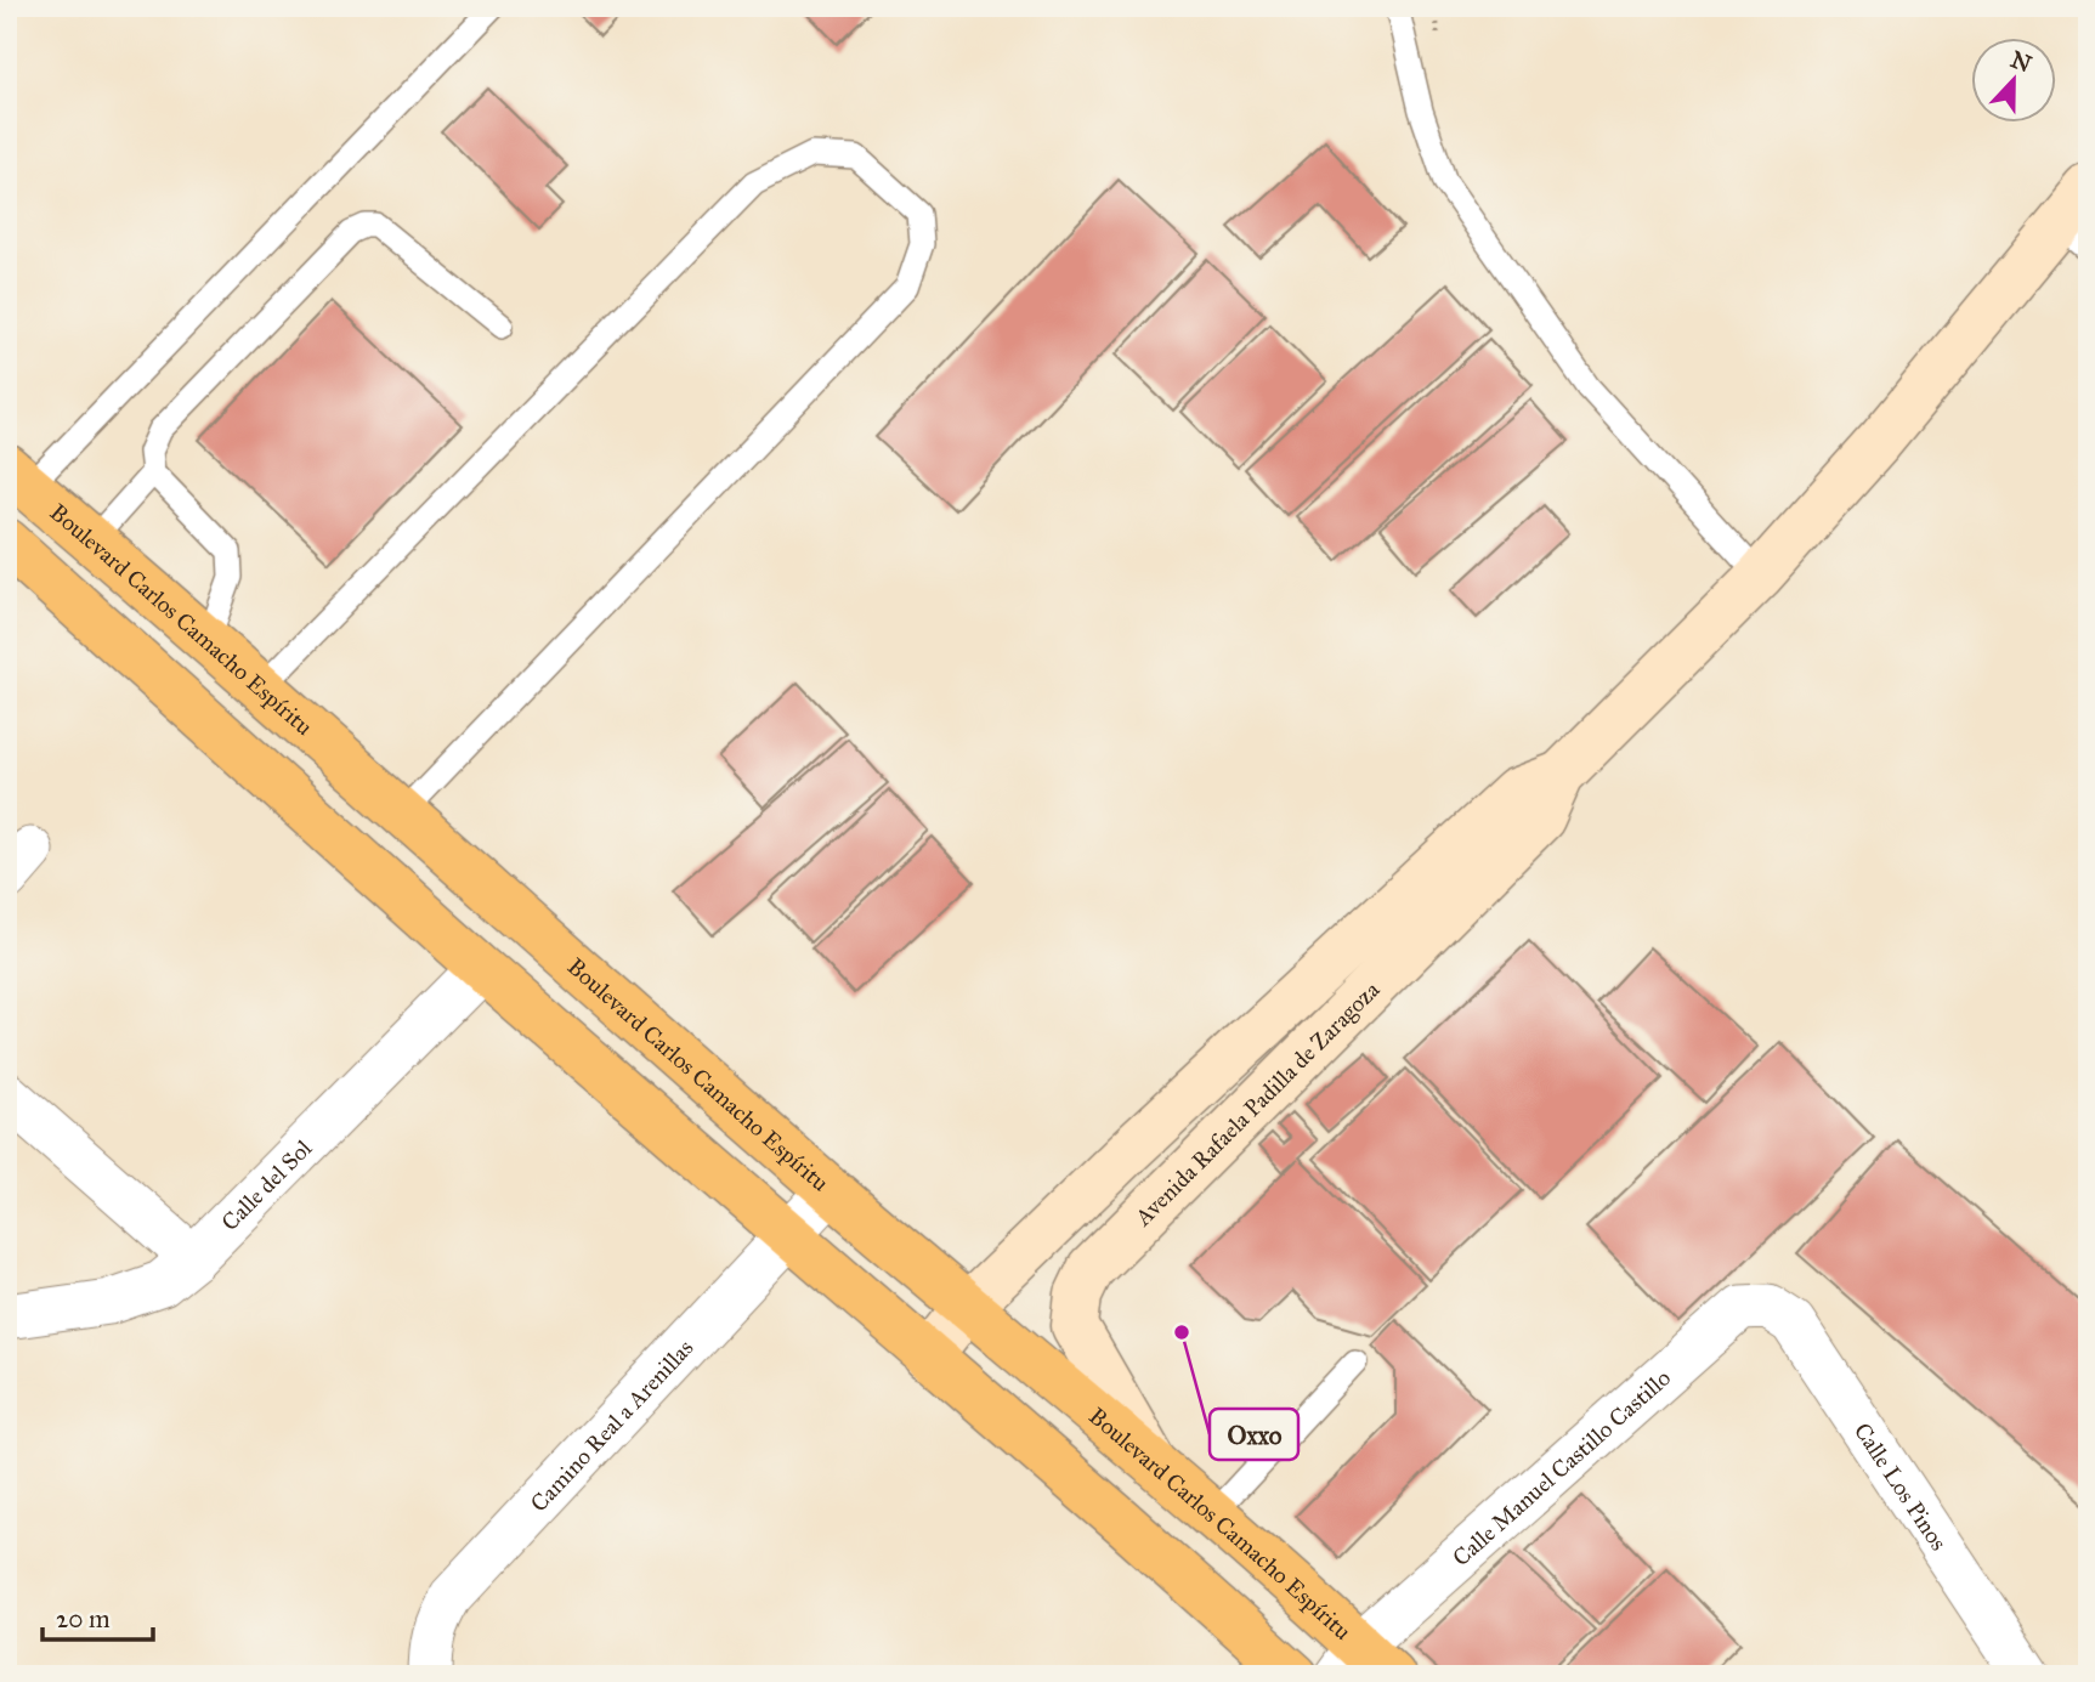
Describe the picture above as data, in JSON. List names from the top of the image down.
{
  "streets": {
    "main road": ["Boulevard Carlos Camacho Espíritu", "Avenida Rafaela Padilla de Zaragoza"],
    "street": [
      "Calle del Sol",
      "Camino Real a Arenillas",
      "Calle Manuel Castillo Castillo",
      "Calle Los Pinos"
    ]
  },
  "crossings": [
    ["Boulevard Carlos Camacho Espíritu", "Avenida Rafaela Padilla de Zaragoza"],
    ["Boulevard Carlos Camacho Espíritu", "Camino Real a Arenillas"],
    ["Boulevard Carlos Camacho Espíritu", "Calle Manuel Castillo Castillo"],
    ["Calle Manuel Castillo Castillo", "Calle Los Pinos"]
  ],
  "places": ["Oxxo"],
  "scale_bar": "20 m",
  "north": "top"
}
